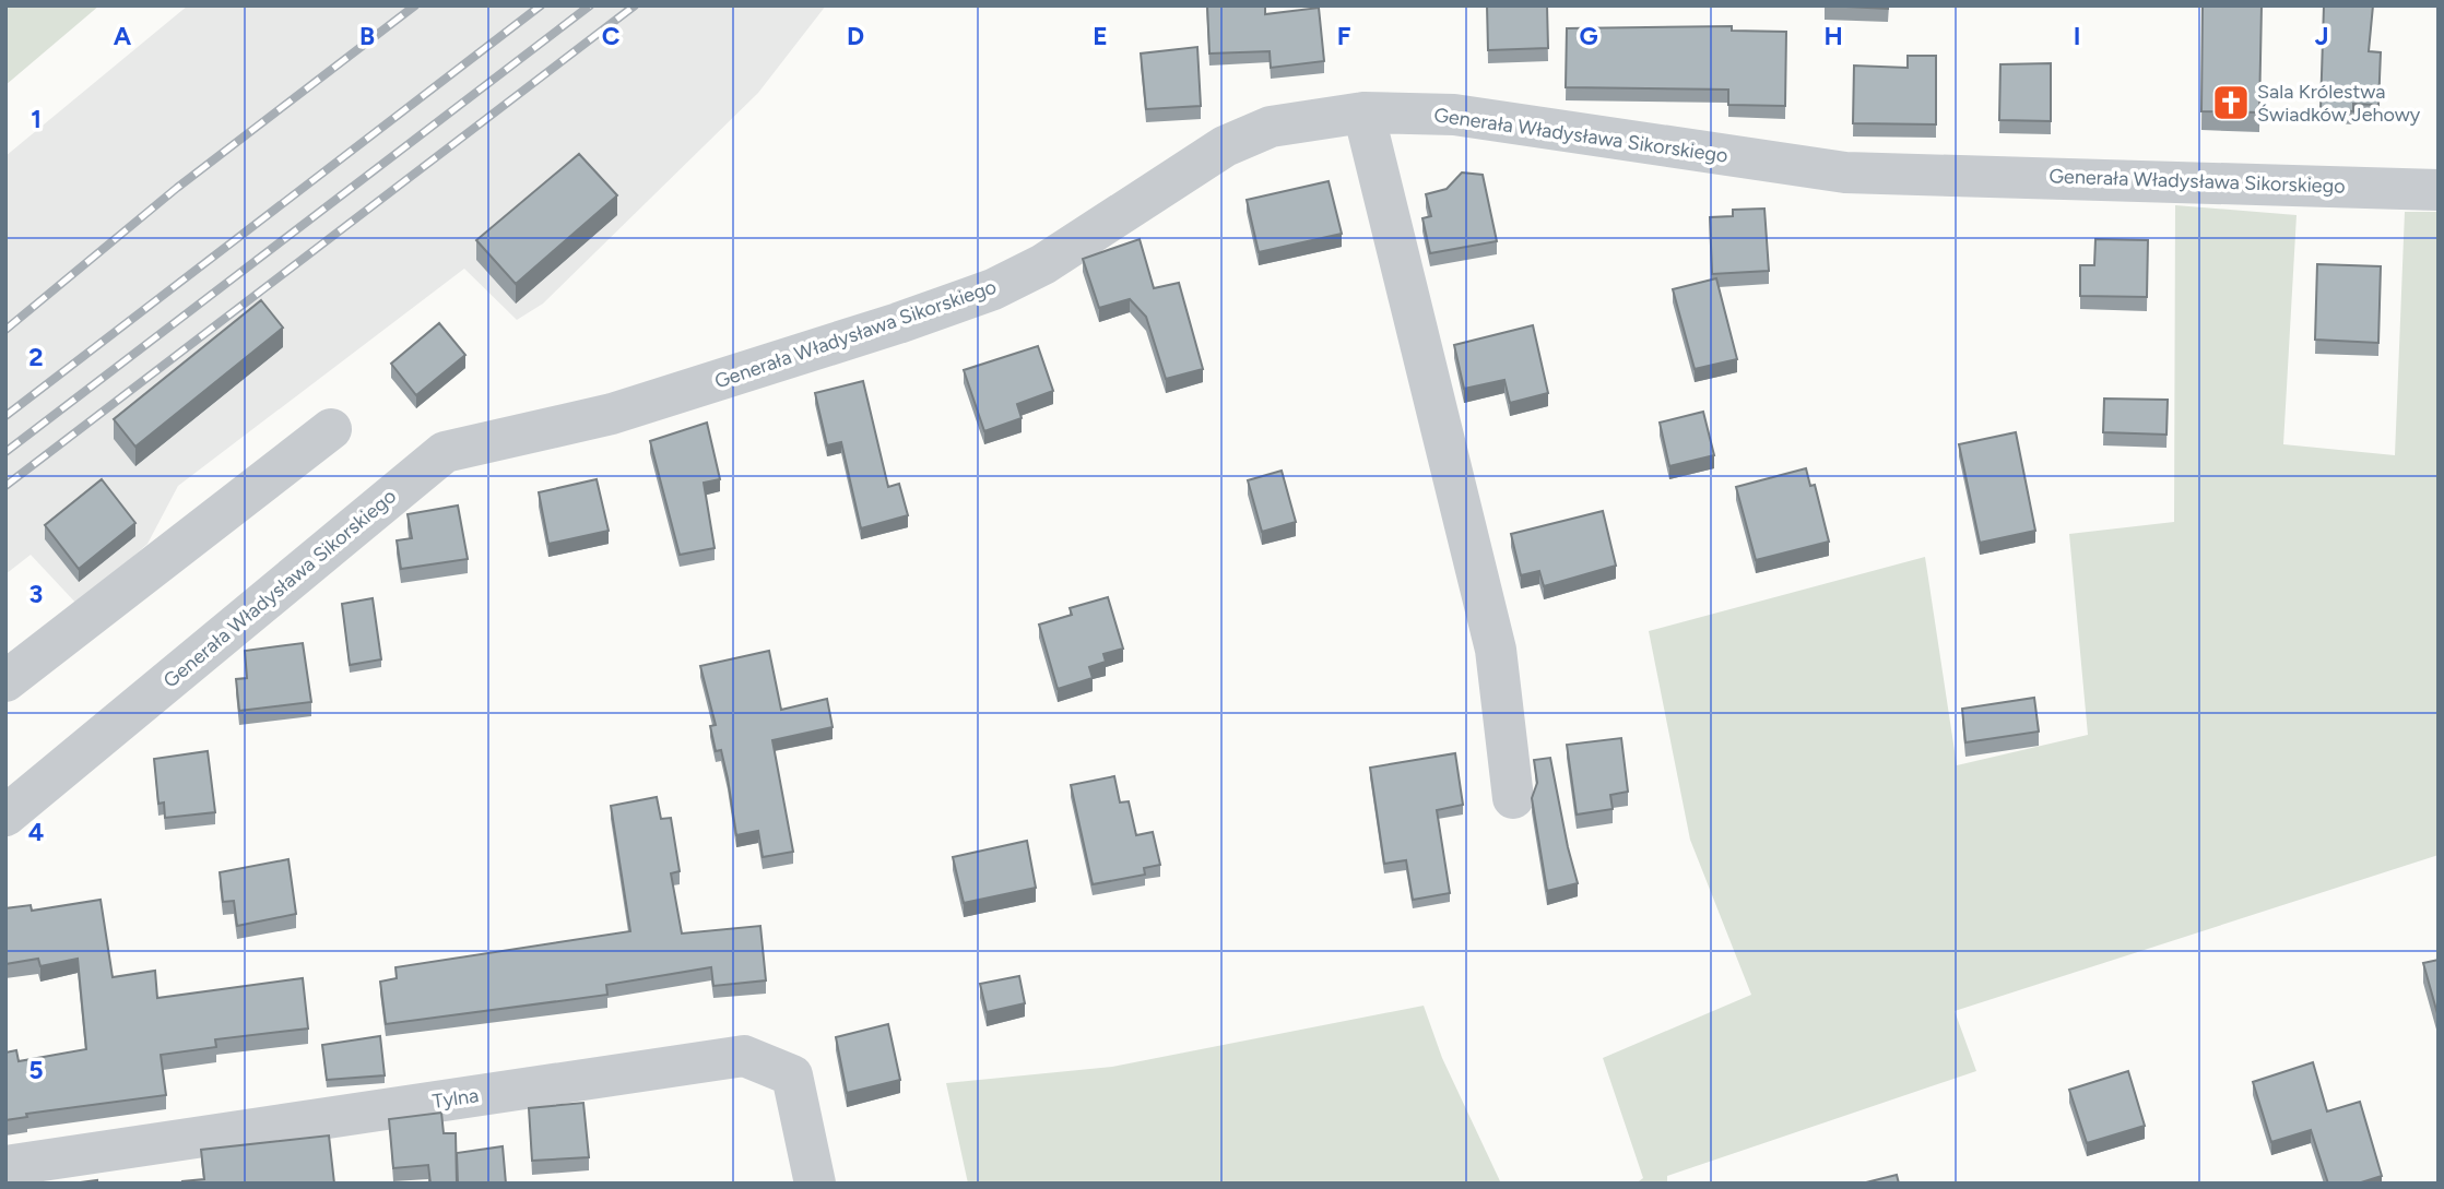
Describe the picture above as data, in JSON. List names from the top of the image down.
{
  "streets": {
    "street": ["Generała Władysława Sikorskiego", "Tylna"]
  },
  "places": {
    "church": ["Sala Królestwa Świadków Jehowy"]
  },
  "grid": {
    "columns": [
      "A",
      "B",
      "C",
      "D",
      "E",
      "F",
      "G",
      "H",
      "I",
      "J"
    ],
    "rows": [
      "1",
      "2",
      "3",
      "4",
      "5"
    ]
  }
}
